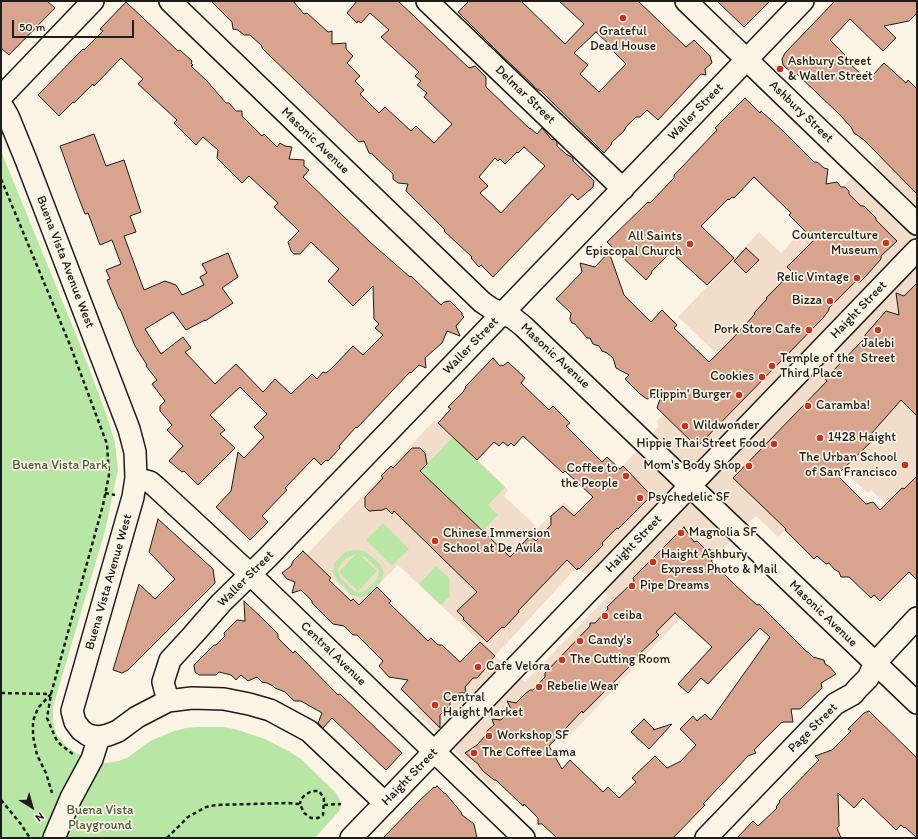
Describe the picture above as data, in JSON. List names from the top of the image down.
{
  "streets": {
    "street": [
      "Delmar Street",
      "Waller Street",
      "Ashbury Street",
      "Masonic Avenue",
      "Buena Vista Avenue West",
      "Haight Street",
      "Central Avenue",
      "Page Street"
    ]
  },
  "crossings": [
    ["Delmar Street", "Waller Street"],
    ["Waller Street", "Ashbury Street"],
    ["Waller Street", "Masonic Avenue"],
    ["Waller Street", "Central Avenue"],
    ["Masonic Avenue", "Haight Street"],
    ["Masonic Avenue", "Page Street"],
    ["Buena Vista Avenue West", "Central Avenue"],
    ["Haight Street", "Central Avenue"]
  ],
  "parks": ["Buena Vista Park", "Buena Vista Playground"],
  "places": [
    "Grateful Dead House",
    "Ashbury Street & Waller Street",
    "Counterculture Museum",
    "All Saints Episcopal Church",
    "Relic Vintage",
    "Bizza",
    "Pork Store Cafe",
    "Jalebi Street",
    "Temple of the Third Place",
    "Cookies",
    "Flippin' Burger",
    "Caramba!",
    "Wildwonder",
    "1428 Haight",
    "Hippie Thai Street Food",
    "The Urban School of San Francisco",
    "Mom's Body Shop",
    "Coffee to the People",
    "Psychedelic SF",
    "Magnolia SF",
    "Chinese Immersion School at De Avila",
    "Haight Ashbury Express Photo & Mail",
    "Pipe Dreams",
    "ceiba",
    "Candy's",
    "The Cutting Room",
    "Cafe Velora",
    "Rebelie Wear",
    "Central Haight Market",
    "Workshop SF",
    "The Coffee Lama"
  ],
  "scale_bar": "50 m",
  "north": "bottom right"
}
